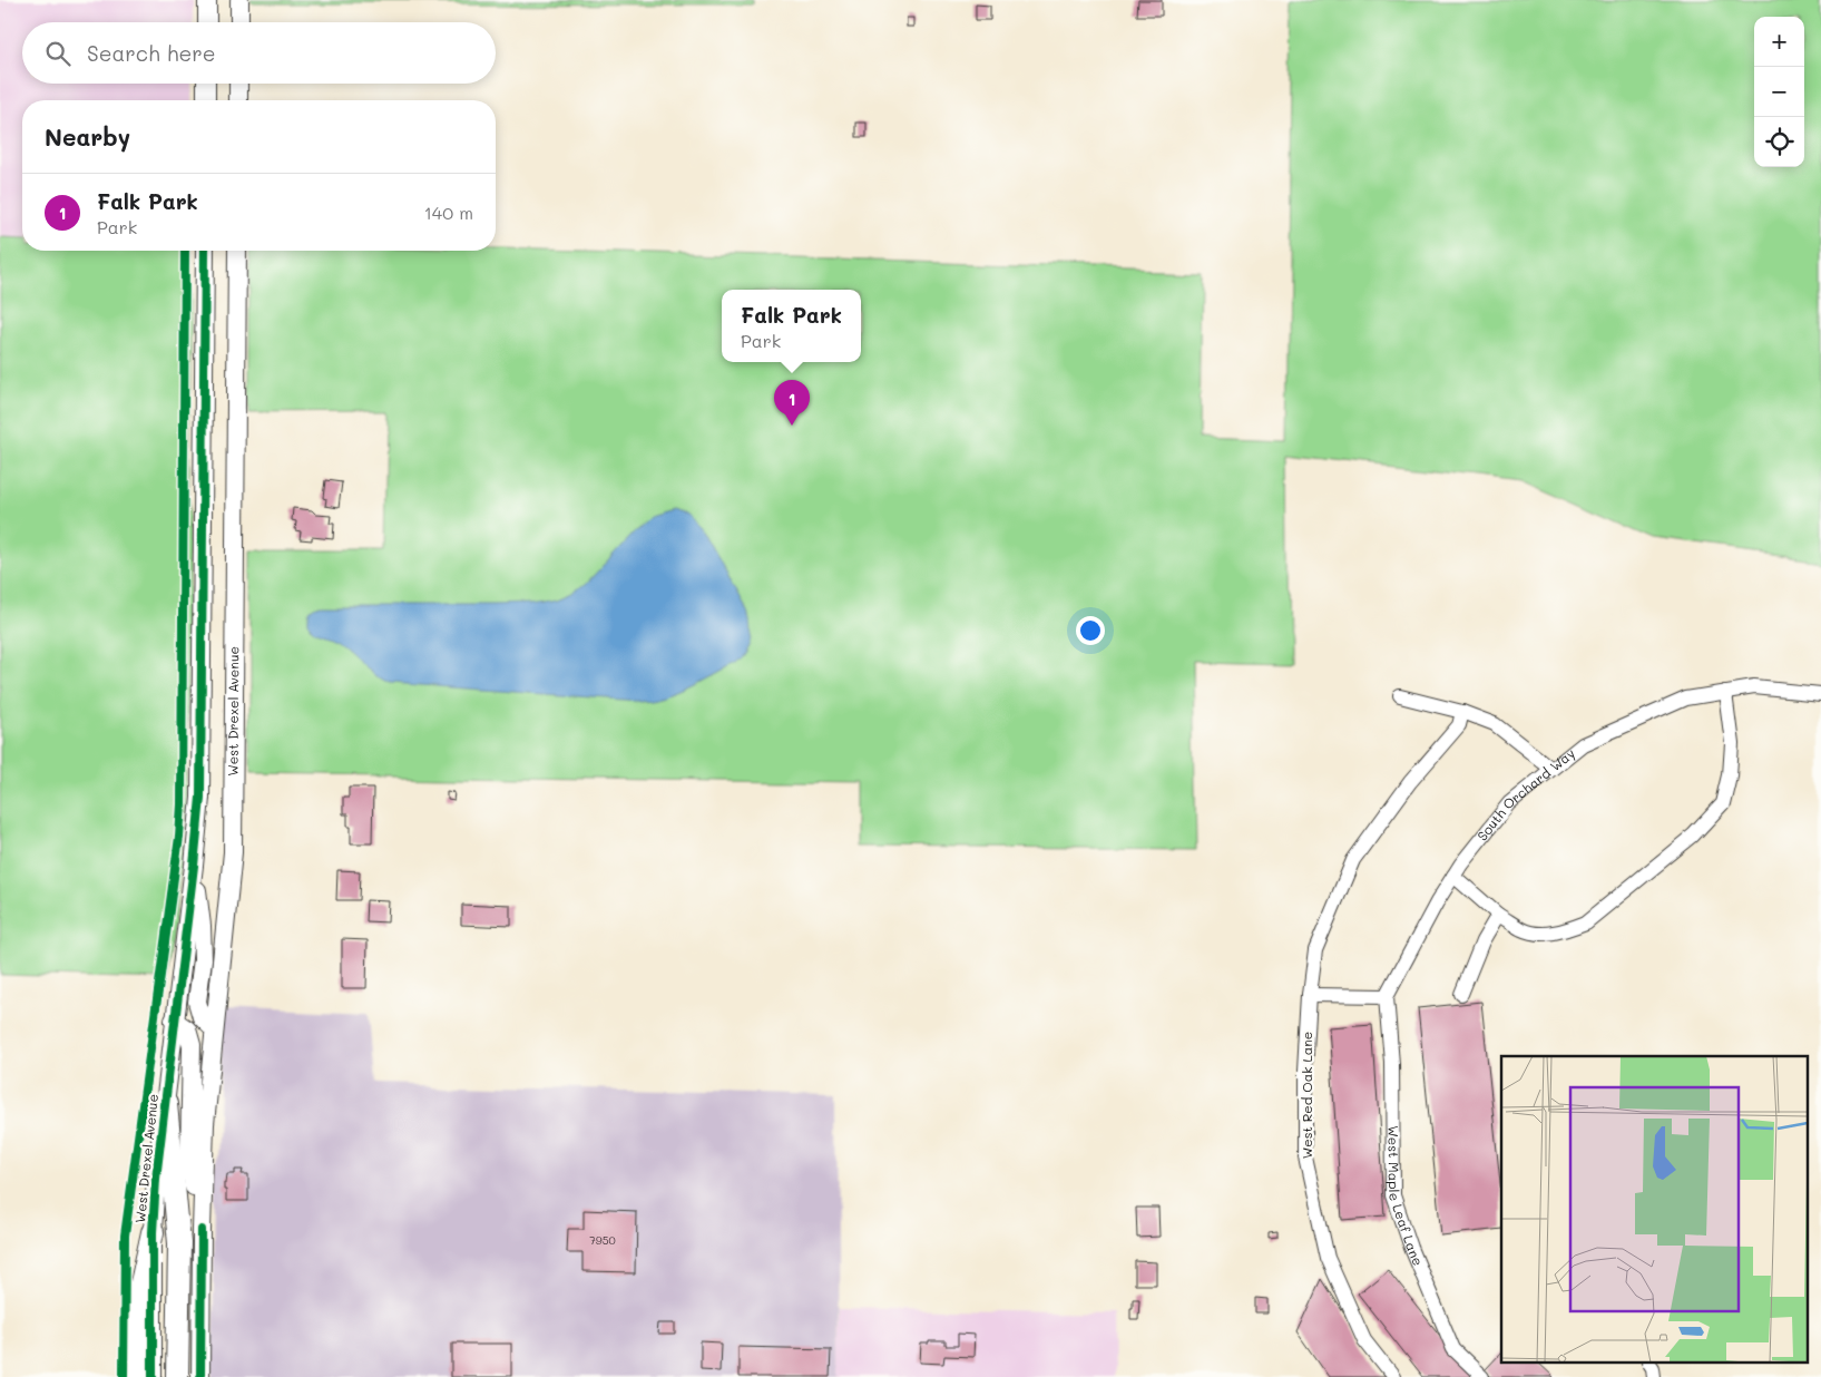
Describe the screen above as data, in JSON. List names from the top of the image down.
{
  "streets": {
    "street": [
      "West Drexel Avenue",
      "South Orchard Way",
      "West Red Oak Lane",
      "West Maple Leaf Lane"
    ]
  },
  "crossings": [
    ["South Orchard Way", "West Maple Leaf Lane"]
  ],
  "house_numbers": ["7950"],
  "page": {
    "map_buttons": ["+", "−"],
    "search": "Search here",
    "heading": "Nearby",
    "list": [
      {
        "mark": "1",
        "name": "Falk Park",
        "note": "Park",
        "value": "140 m"
      }
    ],
    "popup": ["Falk Park", "Park"],
    "pins": "1"
  }
}
